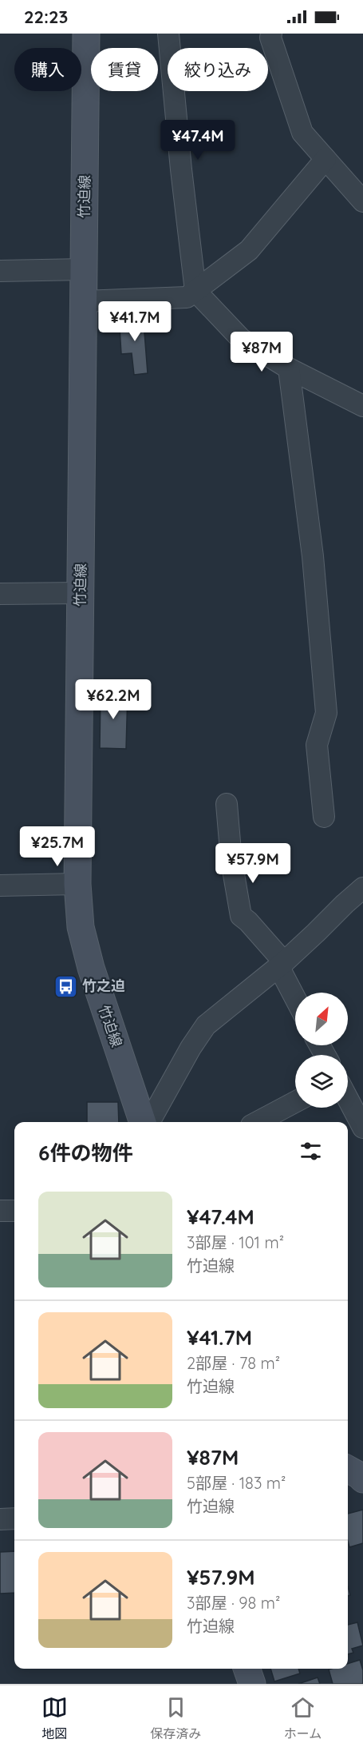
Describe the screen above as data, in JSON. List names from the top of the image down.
{
  "streets": {
    "street": ["竹迫線"]
  },
  "places": {
    "bus stop": ["竹之迫"]
  },
  "north": "top right",
  "page": {
    "status": "22:23",
    "chip": ["購入", "賃貸", "絞り込み"],
    "price": [
      "¥47.4M",
      "¥41.7M",
      "¥87M",
      "¥62.2M",
      "¥25.7M",
      "¥57.9M"
    ],
    "heading": "6件の物件",
    "list": [
      {
        "name": "¥47.4M",
        "note": "3部屋 · 101 m² · 竹迫線"
      },
      {
        "name": "¥41.7M",
        "note": "2部屋 · 78 m² · 竹迫線"
      },
      {
        "name": "¥87M",
        "note": "5部屋 · 183 m² · 竹迫線"
      },
      {
        "name": "¥57.9M",
        "note": "3部屋 · 98 m² · 竹迫線"
      }
    ],
    "tabs": ["地図", "保存済み", "ホーム"]
  }
}
